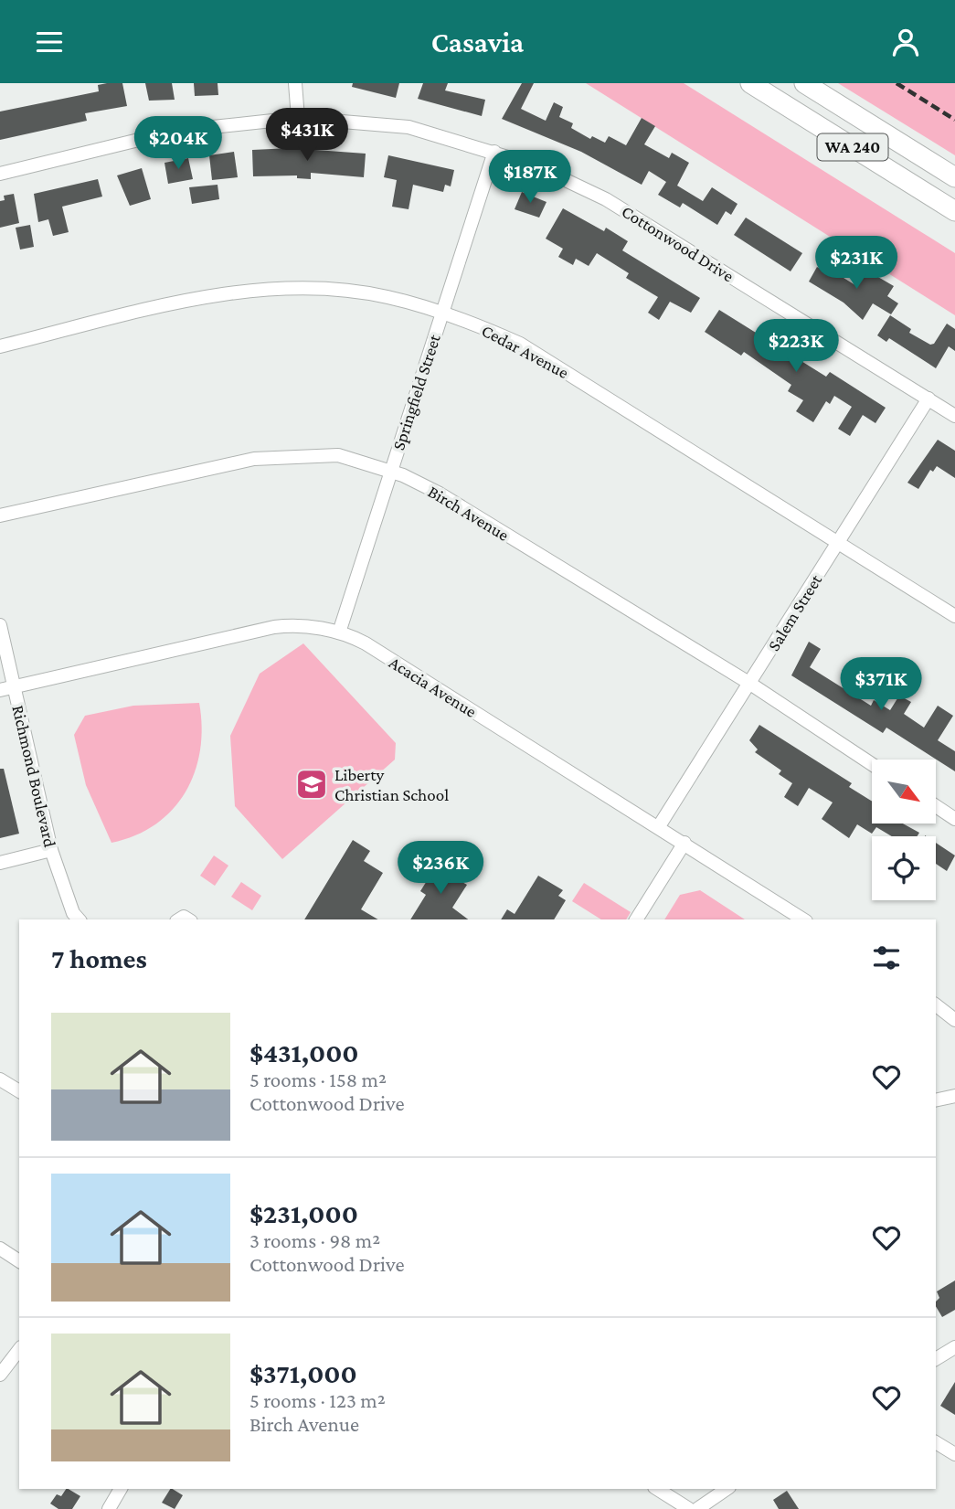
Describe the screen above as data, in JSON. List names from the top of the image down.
{
  "streets": {
    "highway": ["WA 240"],
    "street": [
      "Cottonwood Drive",
      "Cedar Avenue",
      "Springfield Street",
      "Birch Avenue",
      "Salem Street",
      "Acacia Avenue",
      "Richmond Boulevard"
    ]
  },
  "crossings": [
    ["Cottonwood Drive", "Springfield Street"],
    ["Cottonwood Drive", "Salem Street"],
    ["Cedar Avenue", "Springfield Street"],
    ["Cedar Avenue", "Salem Street"],
    ["Springfield Street", "Birch Avenue"],
    ["Springfield Street", "Acacia Avenue"],
    ["Birch Avenue", "Salem Street"],
    ["Salem Street", "Acacia Avenue"],
    ["Acacia Avenue", "Richmond Boulevard"]
  ],
  "places": {
    "school or university": ["Liberty Christian School"]
  },
  "north": "bottom right",
  "page": {
    "header": "Casavia",
    "price": [
      "$431K",
      "$204K",
      "$187K",
      "$231K",
      "$223K",
      "$371K",
      "$236K"
    ],
    "heading": "7 homes",
    "list": [
      {
        "name": "$431,000",
        "note": "5 rooms · 158 m² · Cottonwood Drive"
      },
      {
        "name": "$231,000",
        "note": "3 rooms · 98 m² · Cottonwood Drive"
      },
      {
        "name": "$371,000",
        "note": "5 rooms · 123 m² · Birch Avenue"
      }
    ]
  }
}
